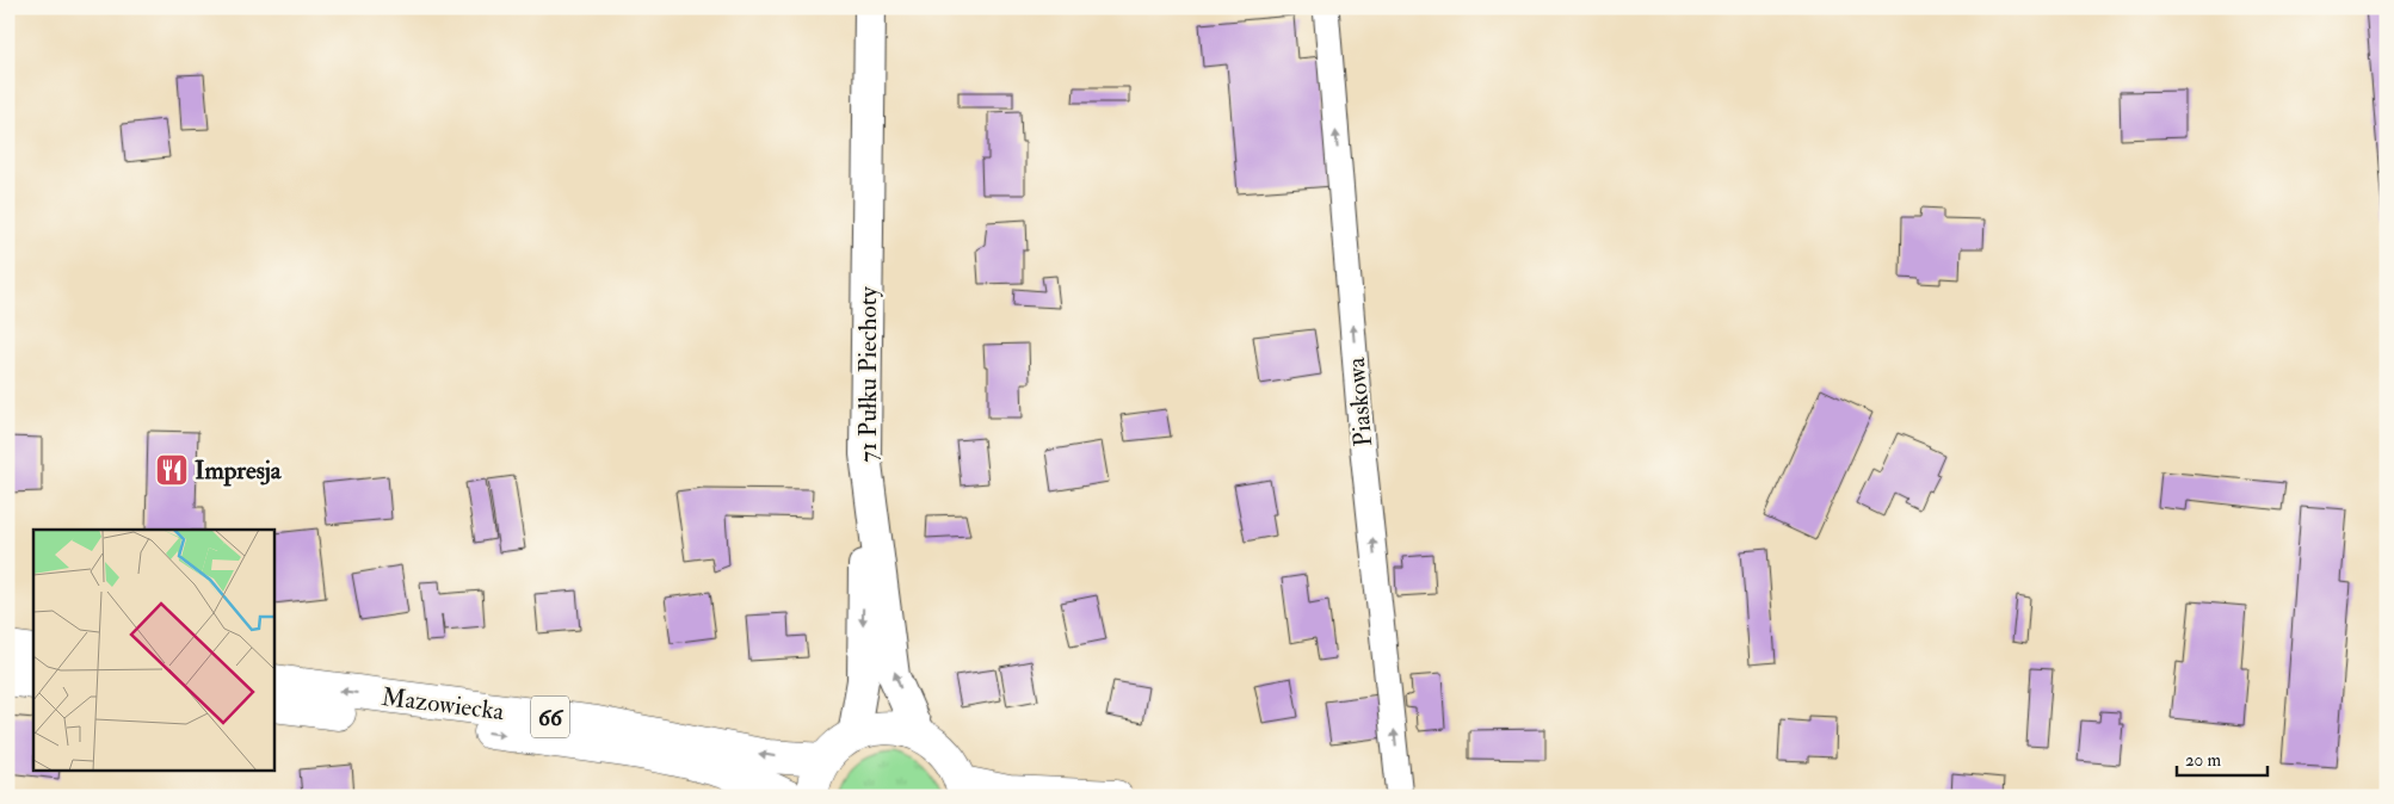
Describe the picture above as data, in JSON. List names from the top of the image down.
{
  "streets": {
    "main road": ["Mazowiecka", "66"],
    "street": ["71 Pułku Piechoty", "Piaskowa"]
  },
  "one_way": ["Piaskowa"],
  "places": {
    "restaurant": ["Impresja"]
  },
  "scale_bar": "20 m"
}
